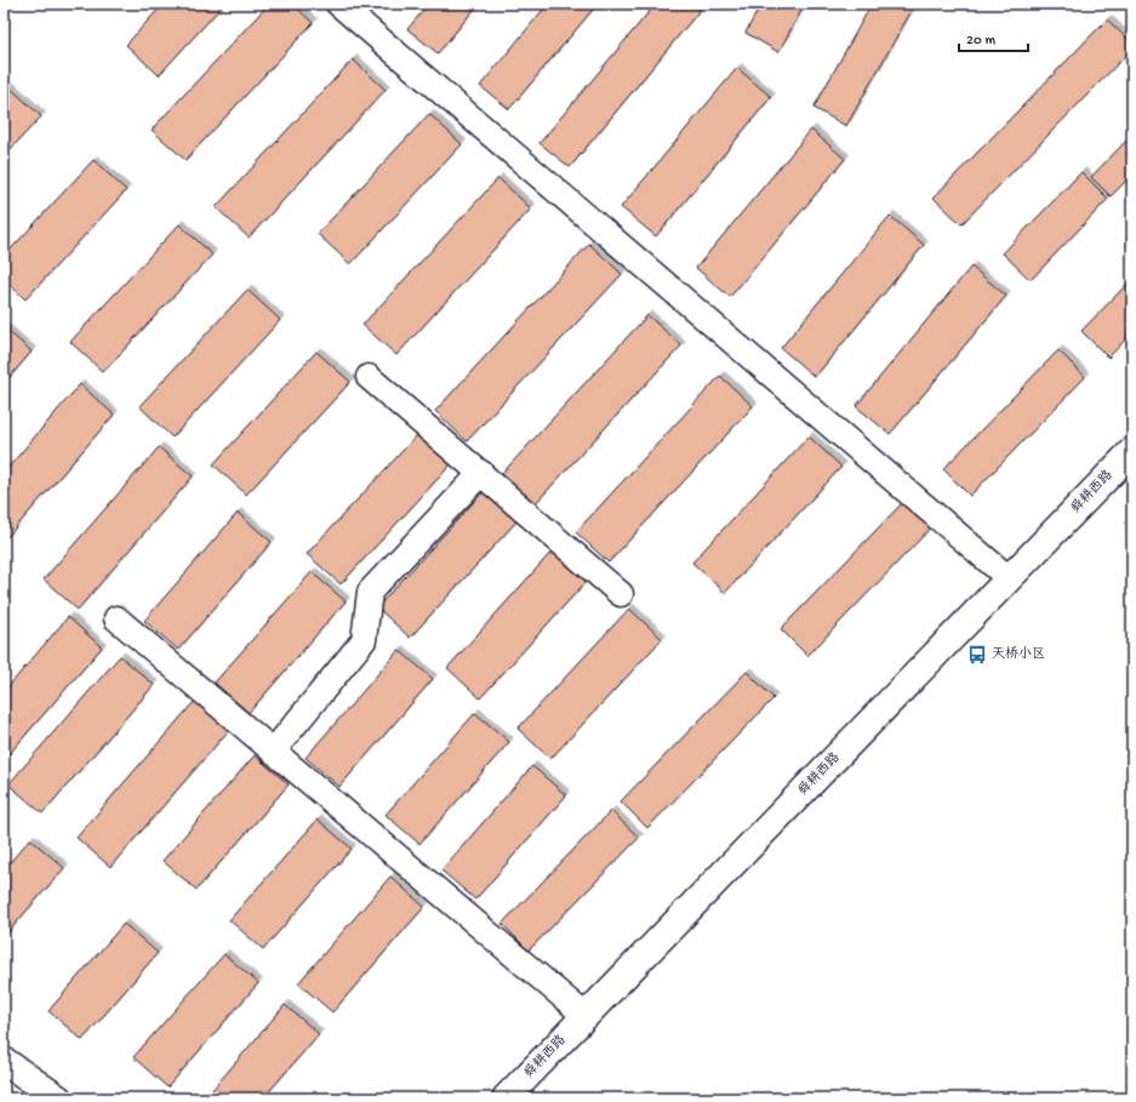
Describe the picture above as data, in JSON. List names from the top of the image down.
{
  "streets": {
    "main road": ["舜耕西路"]
  },
  "places": {
    "bus stop": ["天桥小区"]
  },
  "scale_bar": "20 m"
}
